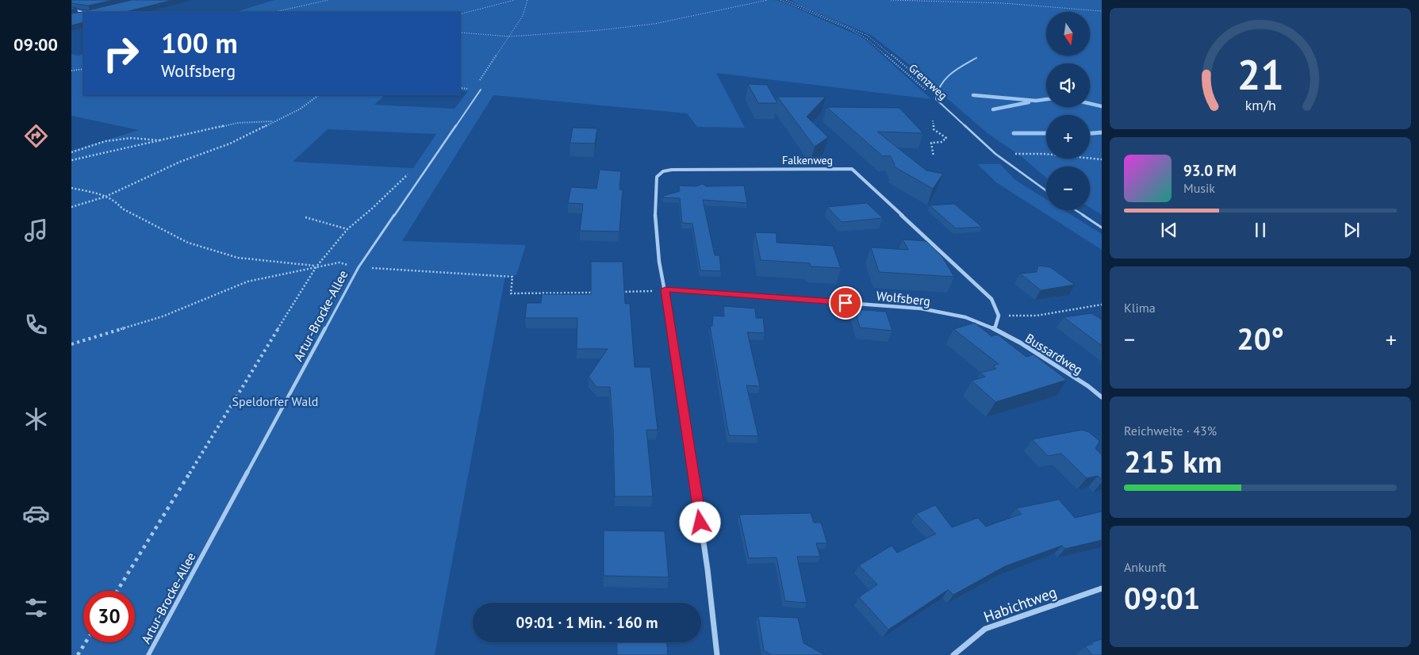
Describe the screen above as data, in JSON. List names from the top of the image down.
{
  "streets": {
    "street": [
      "Falkenweg",
      "Wolfsberg",
      "Bussardweg",
      "Habichtweg"
    ],
    "lane": ["Grenzweg", "Artur-Brocke-Allee"]
  },
  "crossings": [
    ["Falkenweg", "Wolfsberg"],
    ["Wolfsberg", "Bussardweg"]
  ],
  "parks": ["Speldorfer Wald"],
  "north": "bottom",
  "page": {
    "tabs": "09:00",
    "map_buttons": ["+", "−"],
    "turn": ["100 m", "Wolfsberg"],
    "song": ["93.0 FM", "Musik"],
    "tile": [
      "Klima",
      ["Reichweite · 43%", "215 km"],
      ["Ankunft", "09:01"]
    ],
    "heat": ["−", "20°", "+"],
    "limit": "30",
    "trip": "09:01 · 1 Min. · 160 m",
    "gauge": ["21", "km/h"]
  }
}
